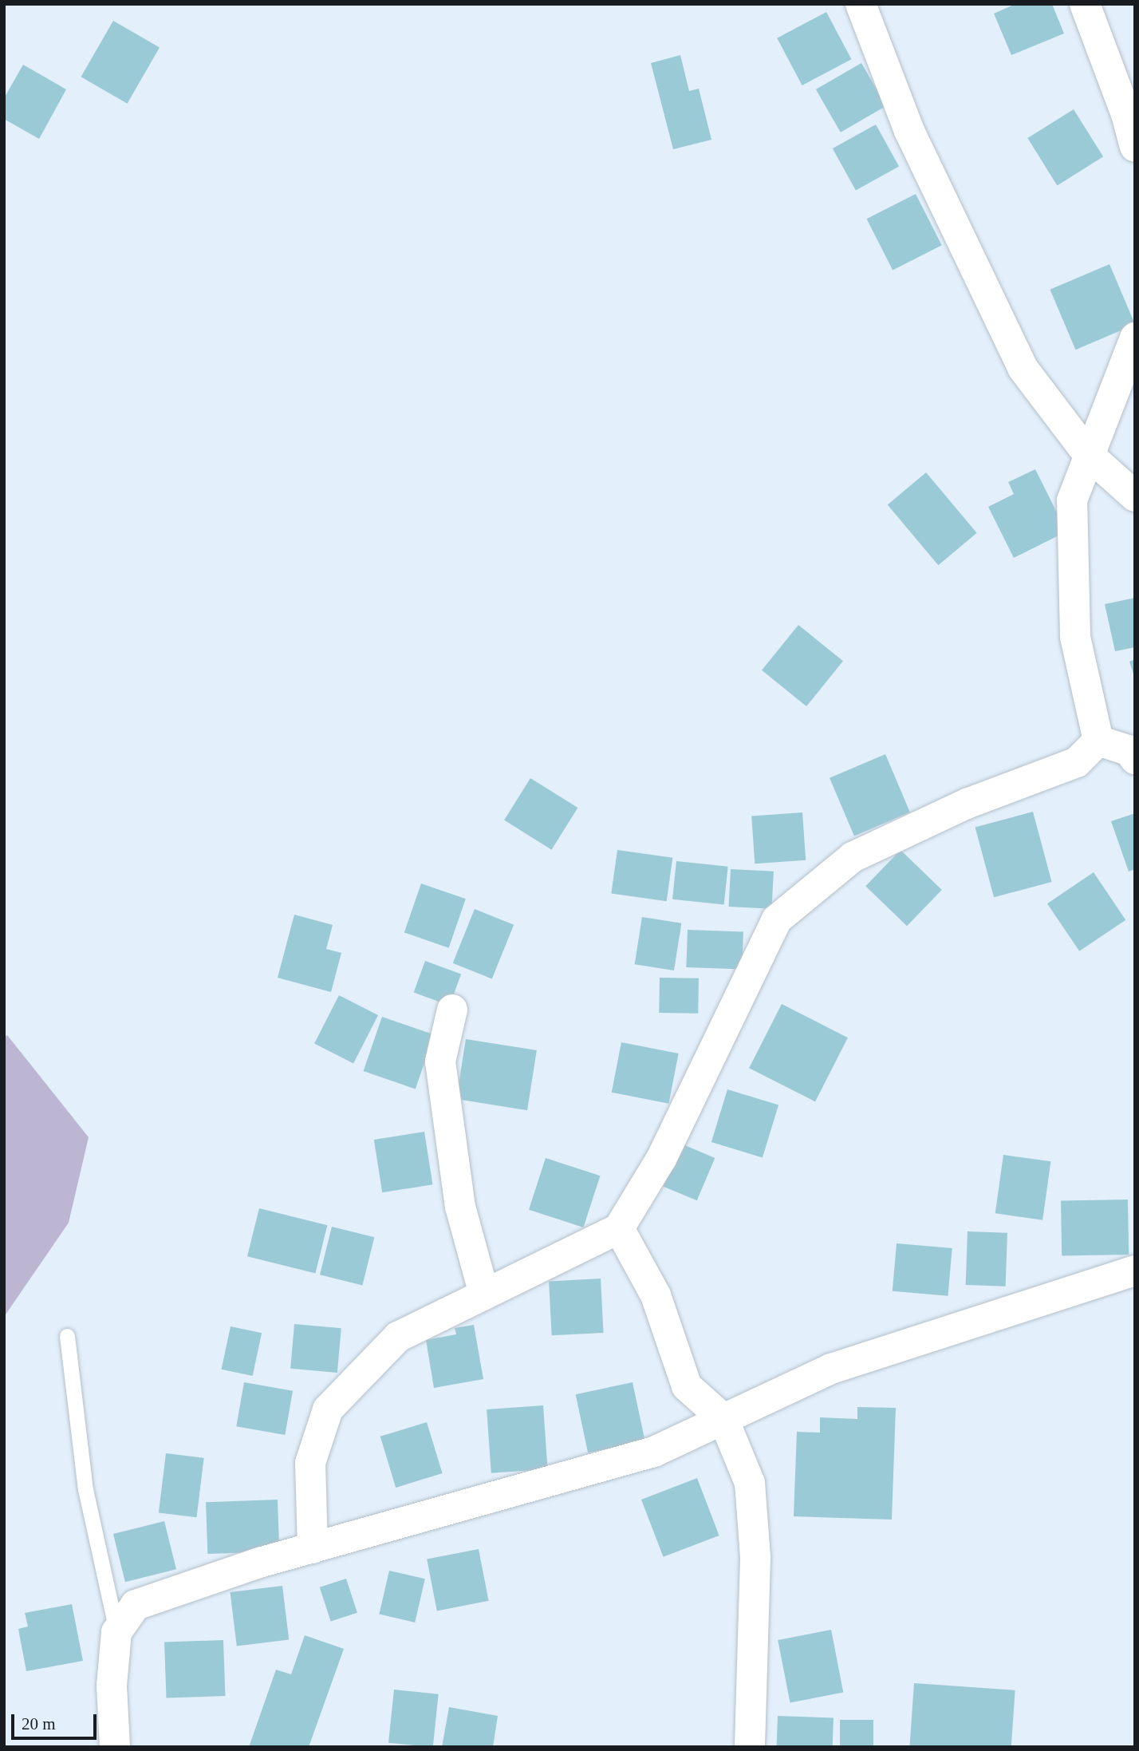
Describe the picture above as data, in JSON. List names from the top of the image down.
{
  "scale_bar": "20 m"
}
